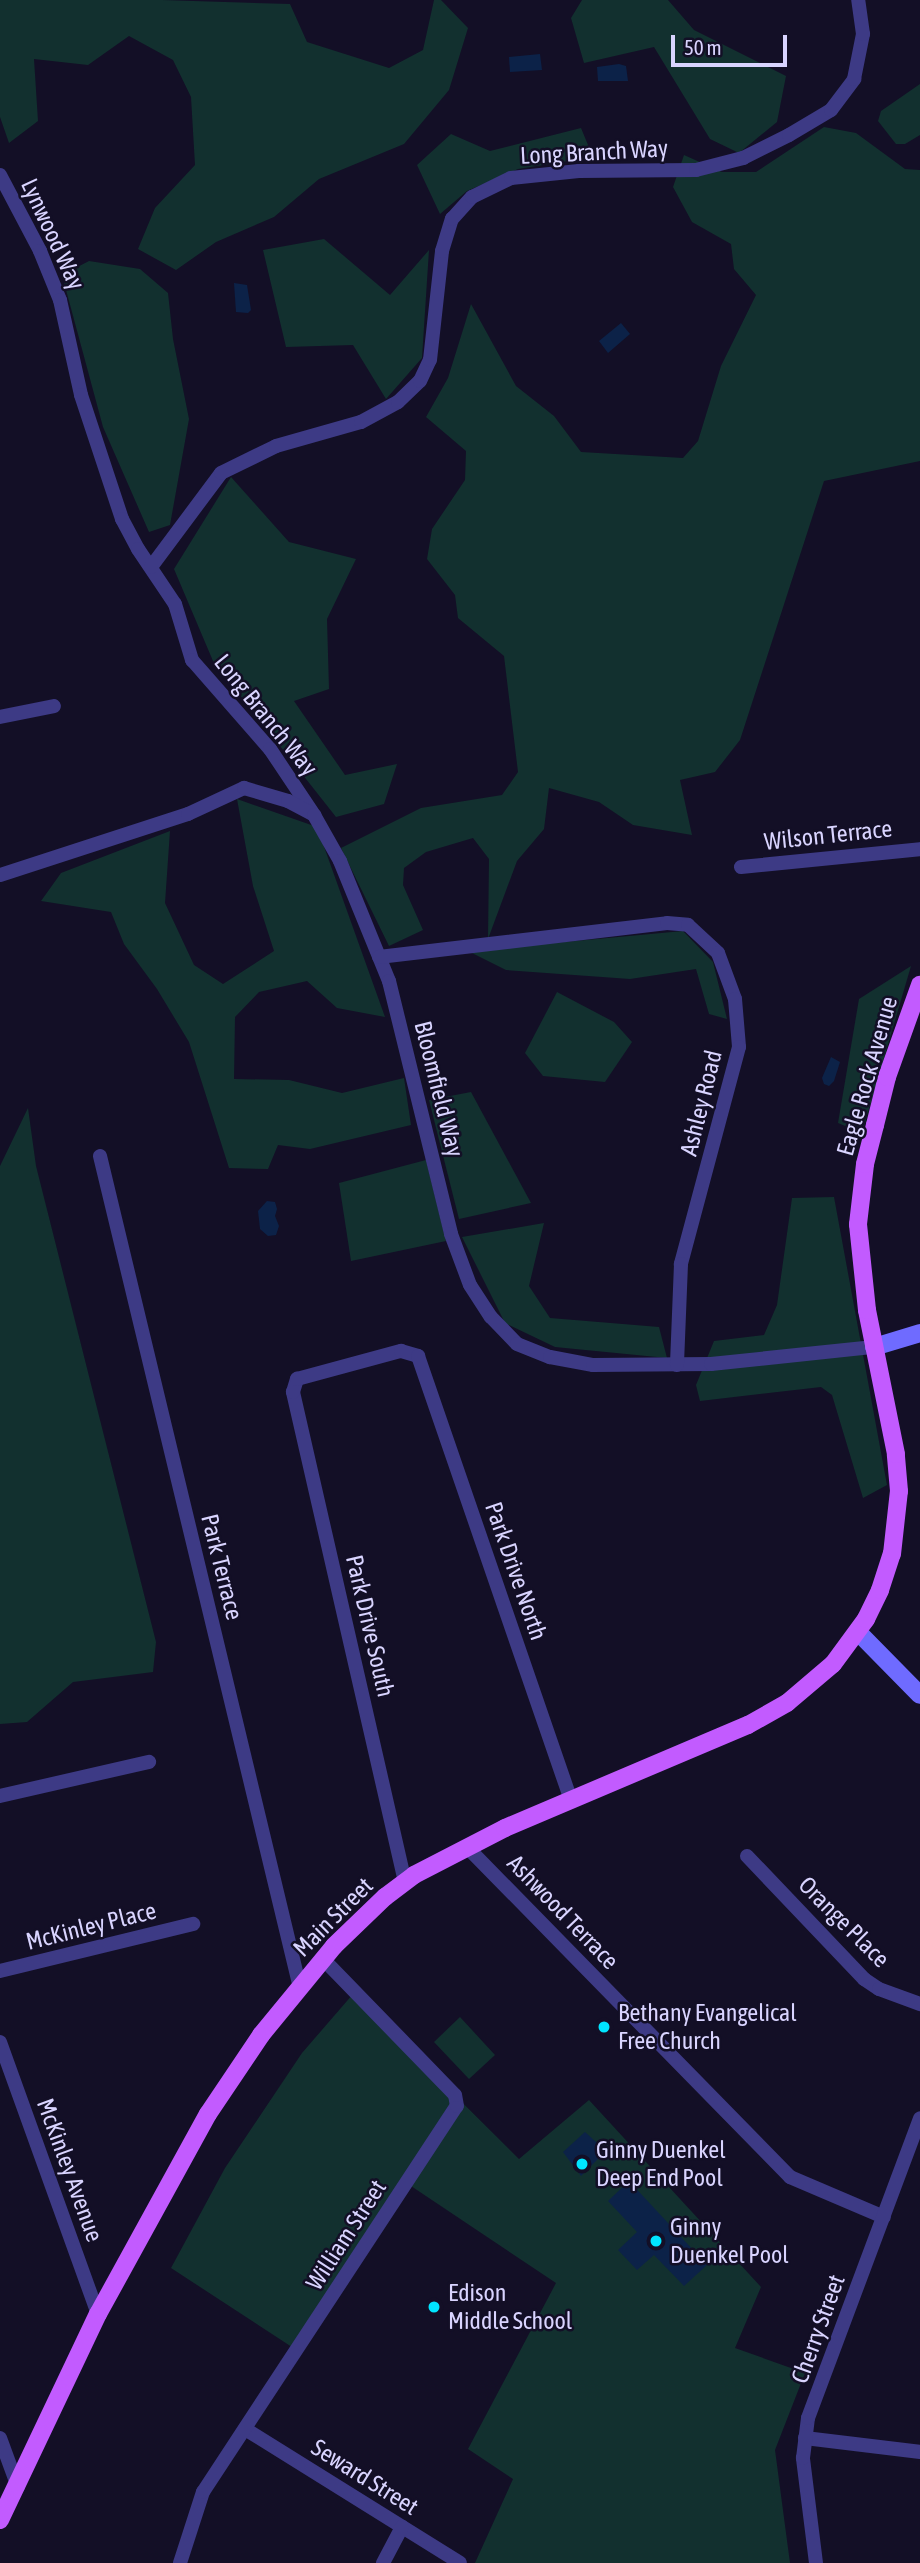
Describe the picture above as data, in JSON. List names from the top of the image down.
{
  "streets": {
    "main road": ["Eagle Rock Avenue", "Main Street"],
    "street": [
      "Long Branch Way",
      "Lynwood Way",
      "Wilson Terrace",
      "Bloomfield Way",
      "Ashley Road",
      "Park Terrace",
      "Park Drive North",
      "Park Drive South",
      "Ashwood Terrace",
      "Orange Place",
      "McKinley Place",
      "McKinley Avenue",
      "William Street",
      "Cherry Street",
      "Seward Street"
    ]
  },
  "crossings": [
    ["Long Branch Way", "Lynwood Way"],
    ["Long Branch Way", "Bloomfield Way"],
    ["Eagle Rock Avenue", "Bloomfield Way"],
    ["Eagle Rock Avenue", "Main Street"],
    ["Bloomfield Way", "Ashley Road"],
    ["Park Terrace", "Main Street"],
    ["Park Drive North", "Park Drive South"],
    ["Park Drive North", "Main Street"],
    ["Park Drive South", "Main Street"],
    ["Ashwood Terrace", "Main Street"],
    ["Ashwood Terrace", "Cherry Street"],
    ["Main Street", "McKinley Avenue"],
    ["Main Street", "William Street"],
    ["William Street", "Seward Street"]
  ],
  "places": [
    "Bethany Evangelical Free Church",
    "Ginny Duenkel Deep End Pool",
    "Ginny Duenkel Pool",
    "Edison Middle School"
  ],
  "scale_bar": "50 m"
}
